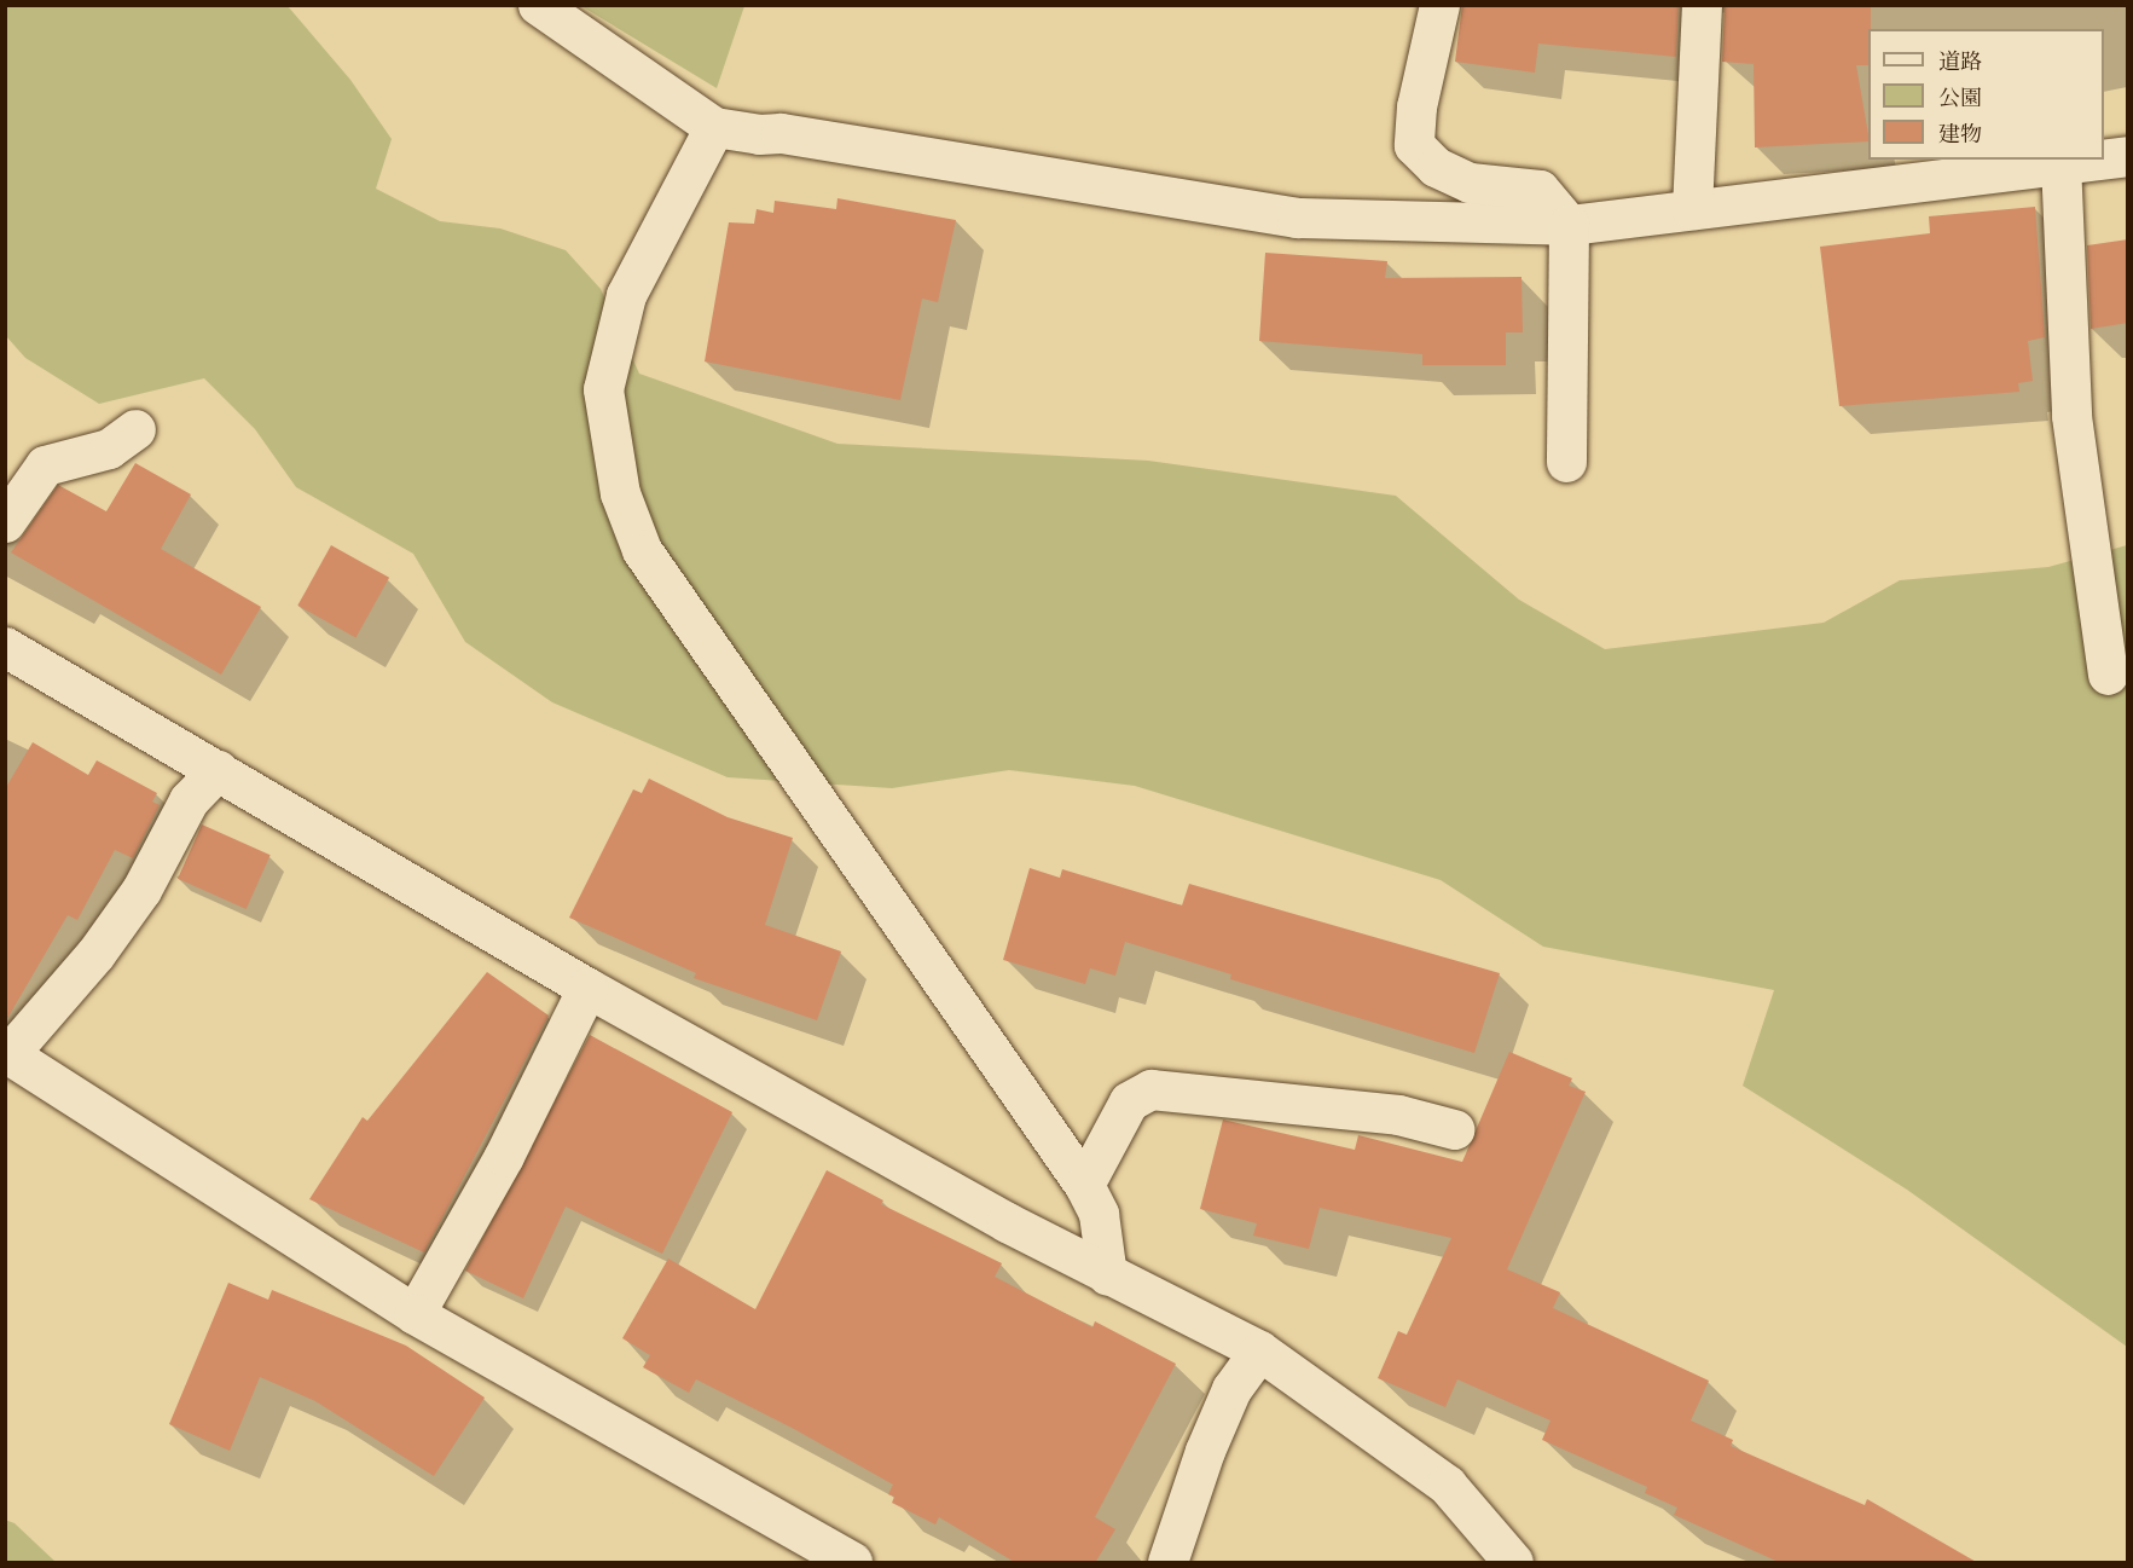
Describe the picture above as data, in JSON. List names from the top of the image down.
{
  "legend": ["道路", "公園", "建物"]
}
